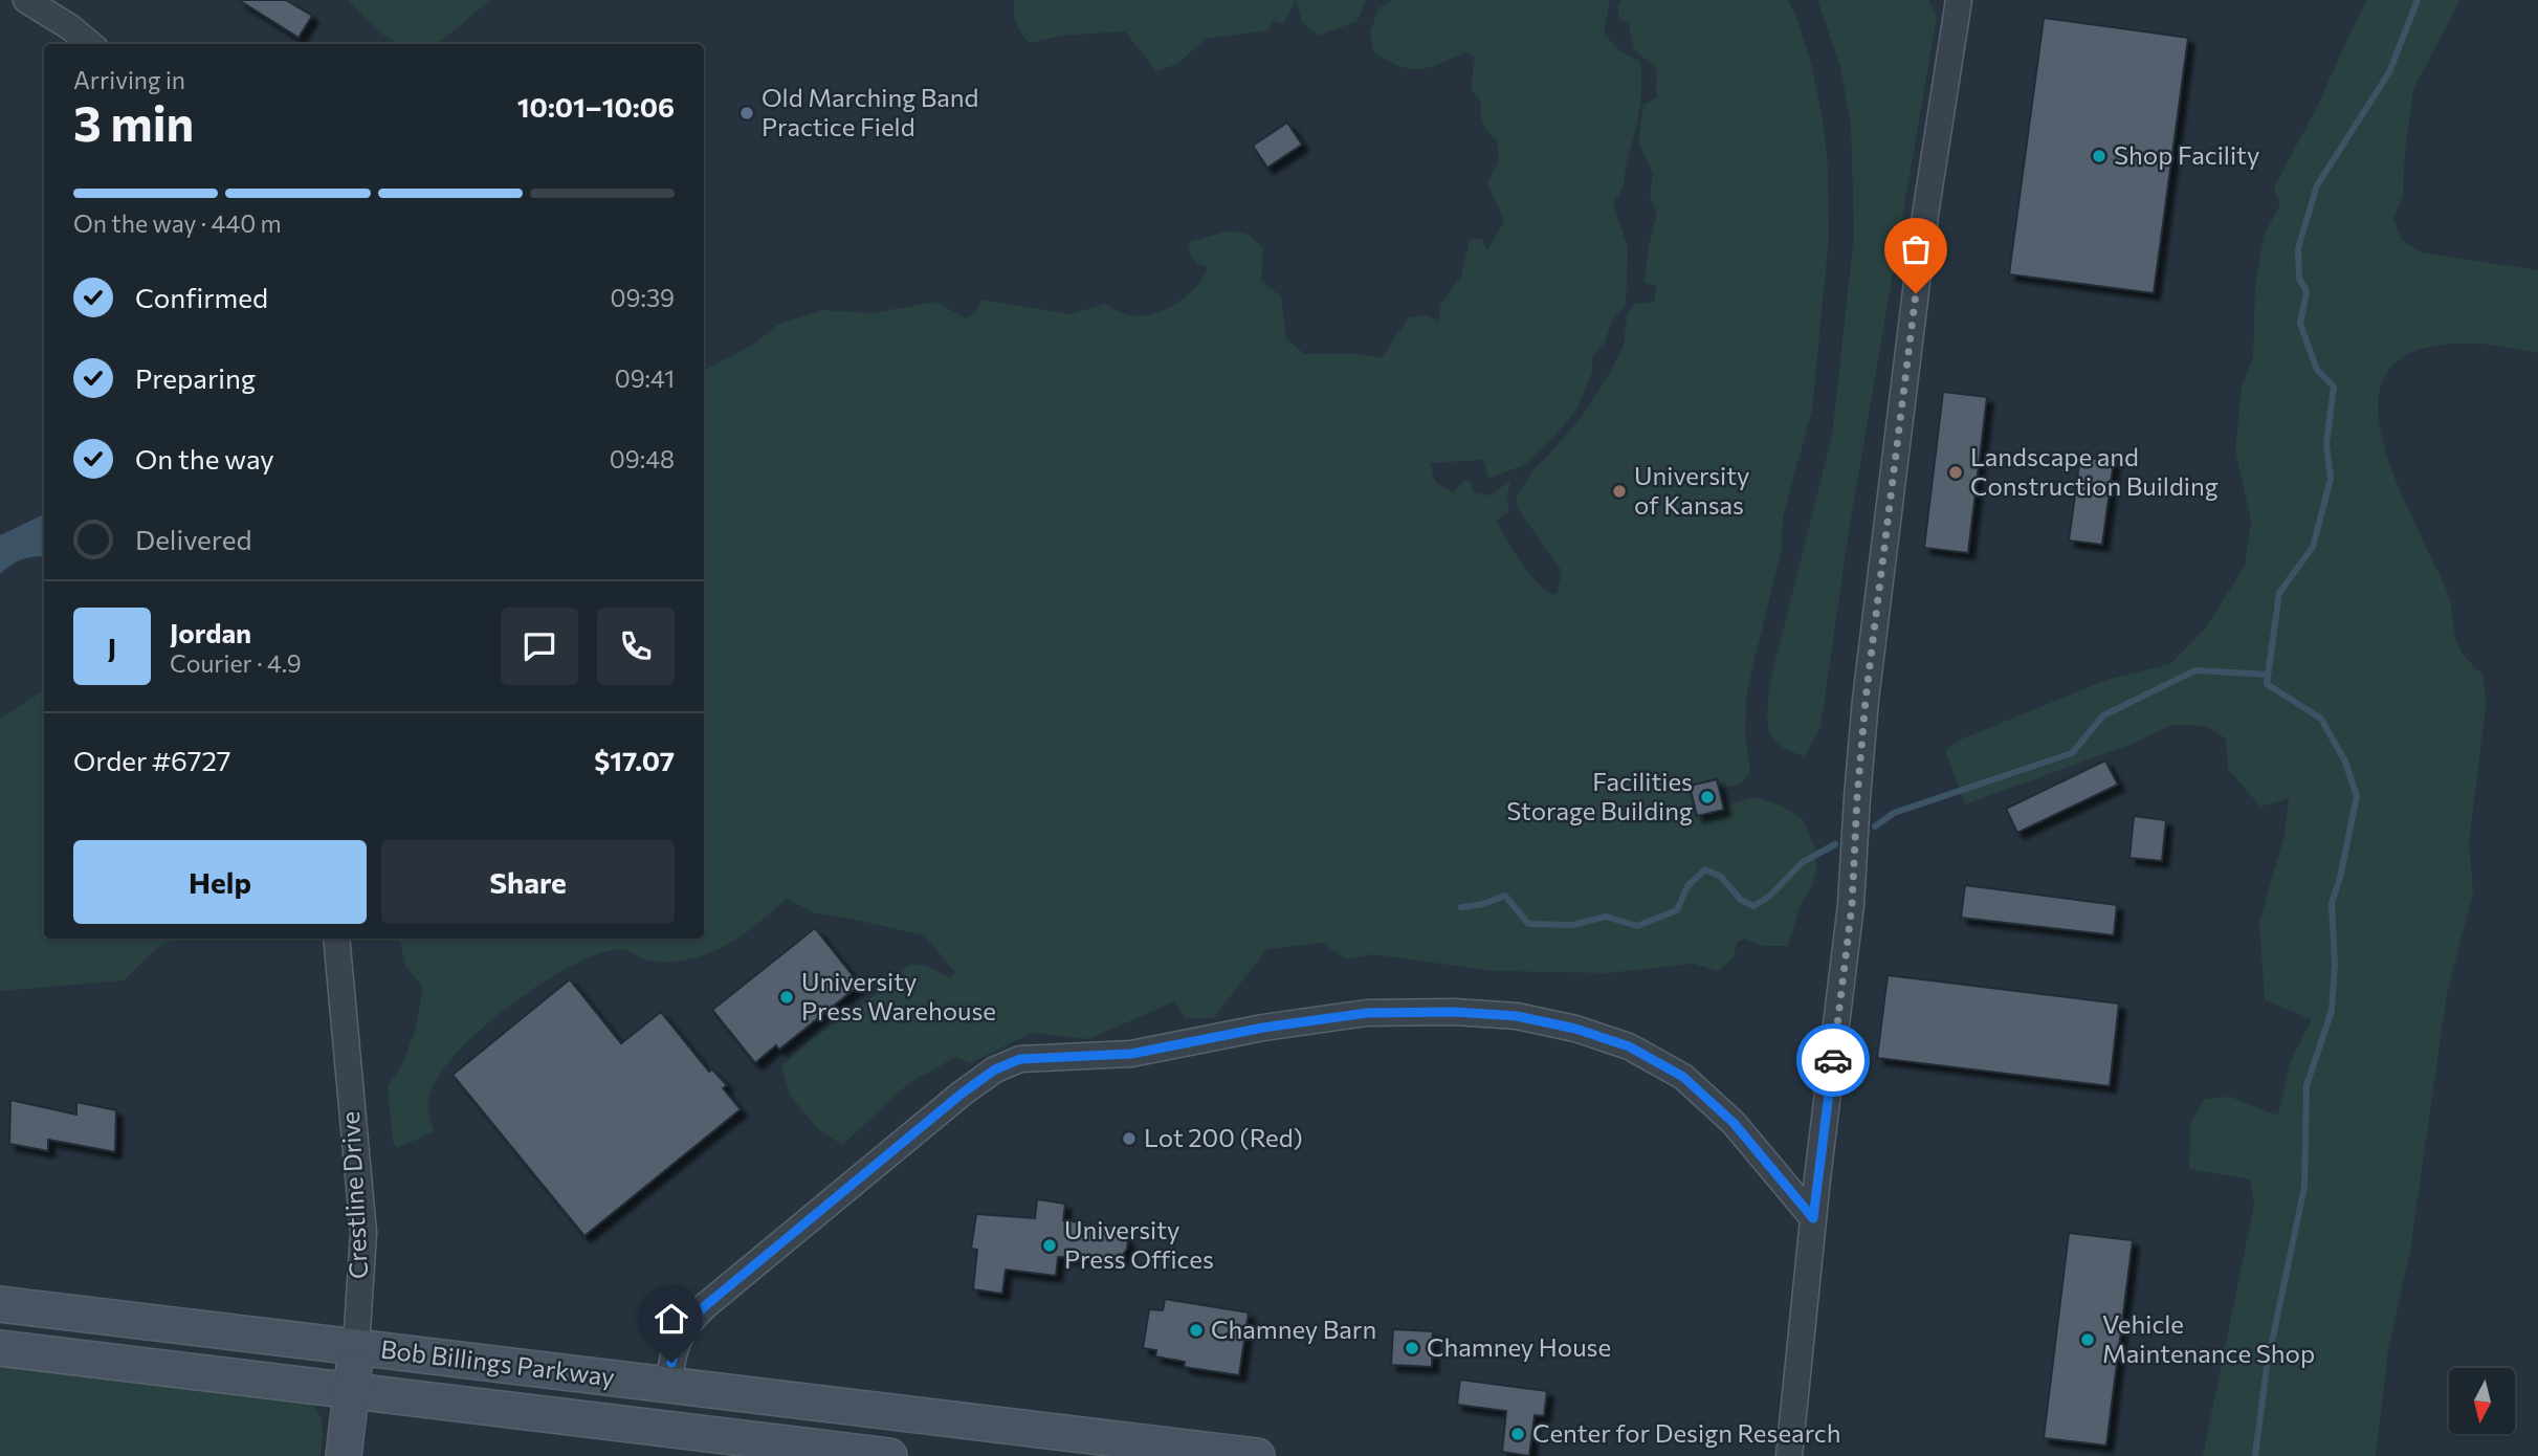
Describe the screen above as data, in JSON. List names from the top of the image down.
{
  "streets": {
    "main road": ["Crestline Drive", "Bob Billings Parkway"]
  },
  "crossings": [
    ["Crestline Drive", "Bob Billings Parkway"]
  ],
  "places": [
    "Old Marching Band Practice Field",
    "Shop Facility",
    "Landscape and Construction Building",
    "University of Kansas",
    "Facilities Storage Building",
    "University Press Warehouse",
    "Lot 200 (Red)",
    "University Press Offices",
    "Chamney Barn",
    "Vehicle Maintenance Shop",
    "Chamney House",
    "Center for Design Research"
  ],
  "north": "bottom",
  "page": {
    "heading": ["3 min", "Arriving in", "10:01–10:06"],
    "panel": [
      "Jordan",
      "Courier · 4.9",
      "Order #6727",
      "$17.07"
    ],
    "bar": "On the way · 440 m",
    "list": [
      ["Confirmed", "09:39"],
      ["Preparing", "09:41"],
      ["On the way", "09:48"],
      "Delivered"
    ],
    "round": "J",
    "buttons": ["Help", "Share"]
  }
}
